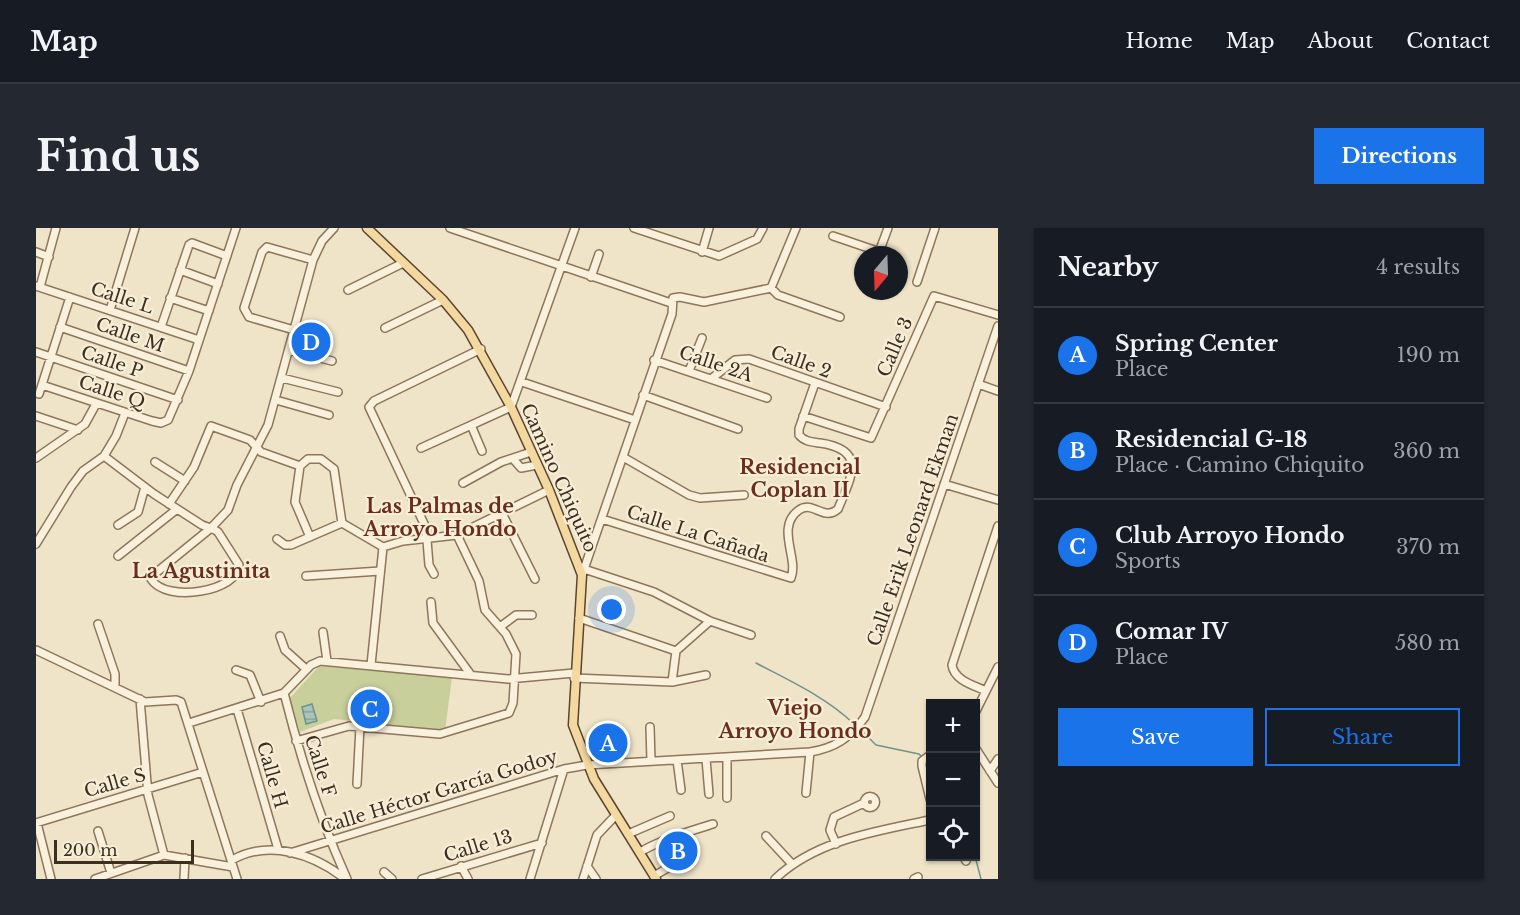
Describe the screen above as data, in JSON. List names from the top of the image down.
{
  "streets": {
    "main road": ["Camino Chiquito"],
    "street": [
      "Calle L",
      "Calle M",
      "Calle 3",
      "Calle P",
      "Calle 2",
      "Calle 2A",
      "Calle Q",
      "Calle Erik Leonard Ekman",
      "Calle La Cañada",
      "Calle F",
      "Calle H",
      "Calle S",
      "Calle Héctor García Godoy",
      "Calle 13"
    ]
  },
  "crossings": [
    ["Calle 3", "Calle 2"],
    ["Calle 3", "Calle La Cañada"],
    ["Calle P", "Calle Q"],
    ["Calle 2", "Calle 2A"],
    ["Camino Chiquito", "Calle Héctor García Godoy"],
    ["Calle Erik Leonard Ekman", "Calle Héctor García Godoy"],
    ["Calle F", "Calle Héctor García Godoy"]
  ],
  "districts": [
    "Residencial Coplan II",
    "Las Palmas de Arroyo Hondo",
    "La Agustinita",
    "Viejo Arroyo Hondo"
  ],
  "scale_bar": "200 m",
  "north": "bottom",
  "page": {
    "header": "Map",
    "nav": [
      "Home",
      "Map",
      "About",
      "Contact"
    ],
    "buttons": [
      "Directions",
      ["Save", "Share"]
    ],
    "title": "Find us",
    "heading": ["Nearby", "4 results"],
    "list": [
      {
        "mark": "A",
        "name": "Spring Center",
        "note": "Place",
        "value": "190 m"
      },
      {
        "mark": "B",
        "name": "Residencial G-18",
        "note": "Place · Camino Chiquito",
        "value": "360 m"
      },
      {
        "mark": "C",
        "name": "Club Arroyo Hondo",
        "note": "Sports",
        "value": "370 m"
      },
      {
        "mark": "D",
        "name": "Comar IV",
        "note": "Place",
        "value": "580 m"
      }
    ],
    "pins": [
      "D",
      "C",
      "A",
      "B"
    ],
    "map_buttons": ["+", "−"],
    "scale": "200 m"
  }
}
